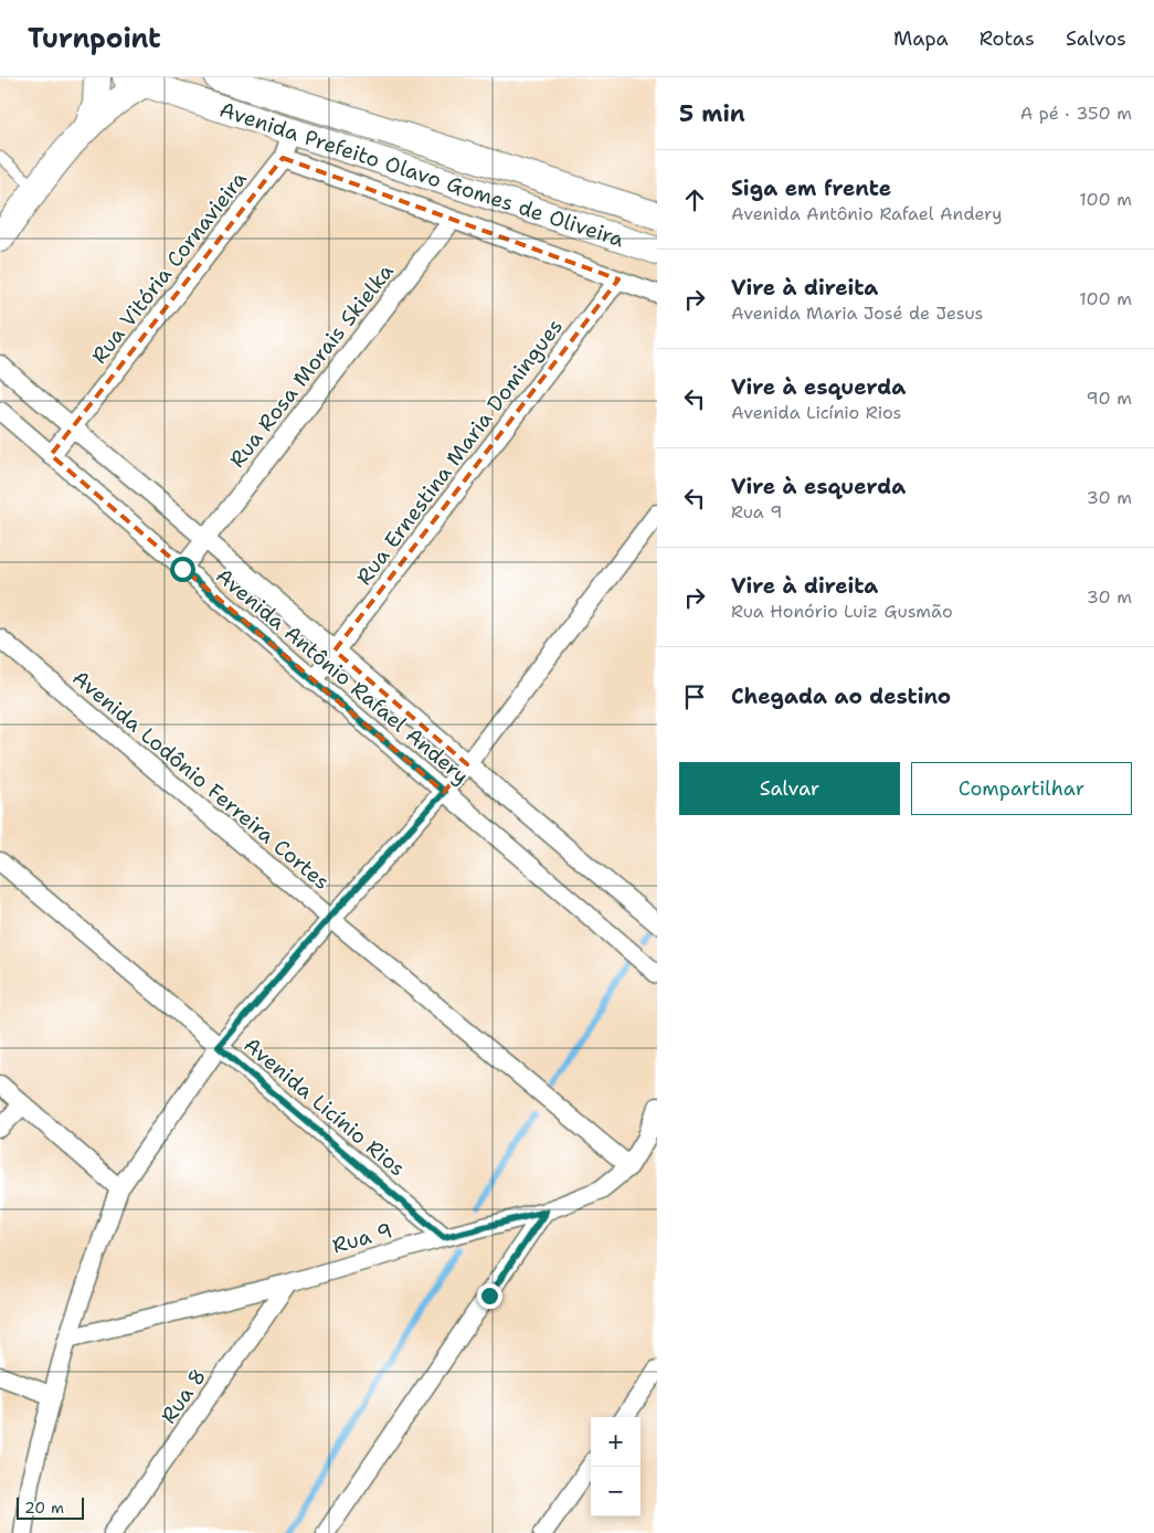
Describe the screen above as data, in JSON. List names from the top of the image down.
{
  "streets": {
    "main road": ["Avenida Prefeito Olavo Gomes de Oliveira"],
    "street": [
      "Rua Vitória Cornavieira",
      "Rua Rosa Morais Skielka",
      "Rua Ernestina Maria Domingues",
      "Avenida Antônio Rafael Andery",
      "Avenida Lodônio Ferreira Cortes",
      "Avenida Licínio Rios",
      "Rua 9",
      "Rua 8"
    ]
  },
  "crossings": [
    ["Avenida Prefeito Olavo Gomes de Oliveira", "Rua Vitória Cornavieira"],
    ["Rua Vitória Cornavieira", "Avenida Antônio Rafael Andery"],
    ["Rua Rosa Morais Skielka", "Avenida Antônio Rafael Andery"],
    ["Rua Ernestina Maria Domingues", "Avenida Antônio Rafael Andery"],
    ["Avenida Lodônio Ferreira Cortes", "Rua 9"],
    ["Avenida Licínio Rios", "Rua 9"],
    ["Rua 9", "Rua 8"]
  ],
  "scale_bar": "20 m",
  "page": {
    "header": "Turnpoint",
    "nav": ["Mapa", "Rotas", "Salvos"],
    "heading": ["5 min", "A pé · 350 m"],
    "list": [
      ["Siga em frente", "Avenida Antônio Rafael Andery", "100 m"],
      ["Vire à direita", "Avenida Maria José de Jesus", "100 m"],
      ["Vire à esquerda", "Avenida Licínio Rios", "90 m"],
      ["Vire à esquerda", "Rua 9", "30 m"],
      ["Vire à direita", "Rua Honório Luiz Gusmão", "30 m"],
      "Chegada ao destino"
    ],
    "buttons": ["Salvar", "Compartilhar"],
    "map_buttons": ["+", "−"],
    "scale": "20 m"
  }
}
